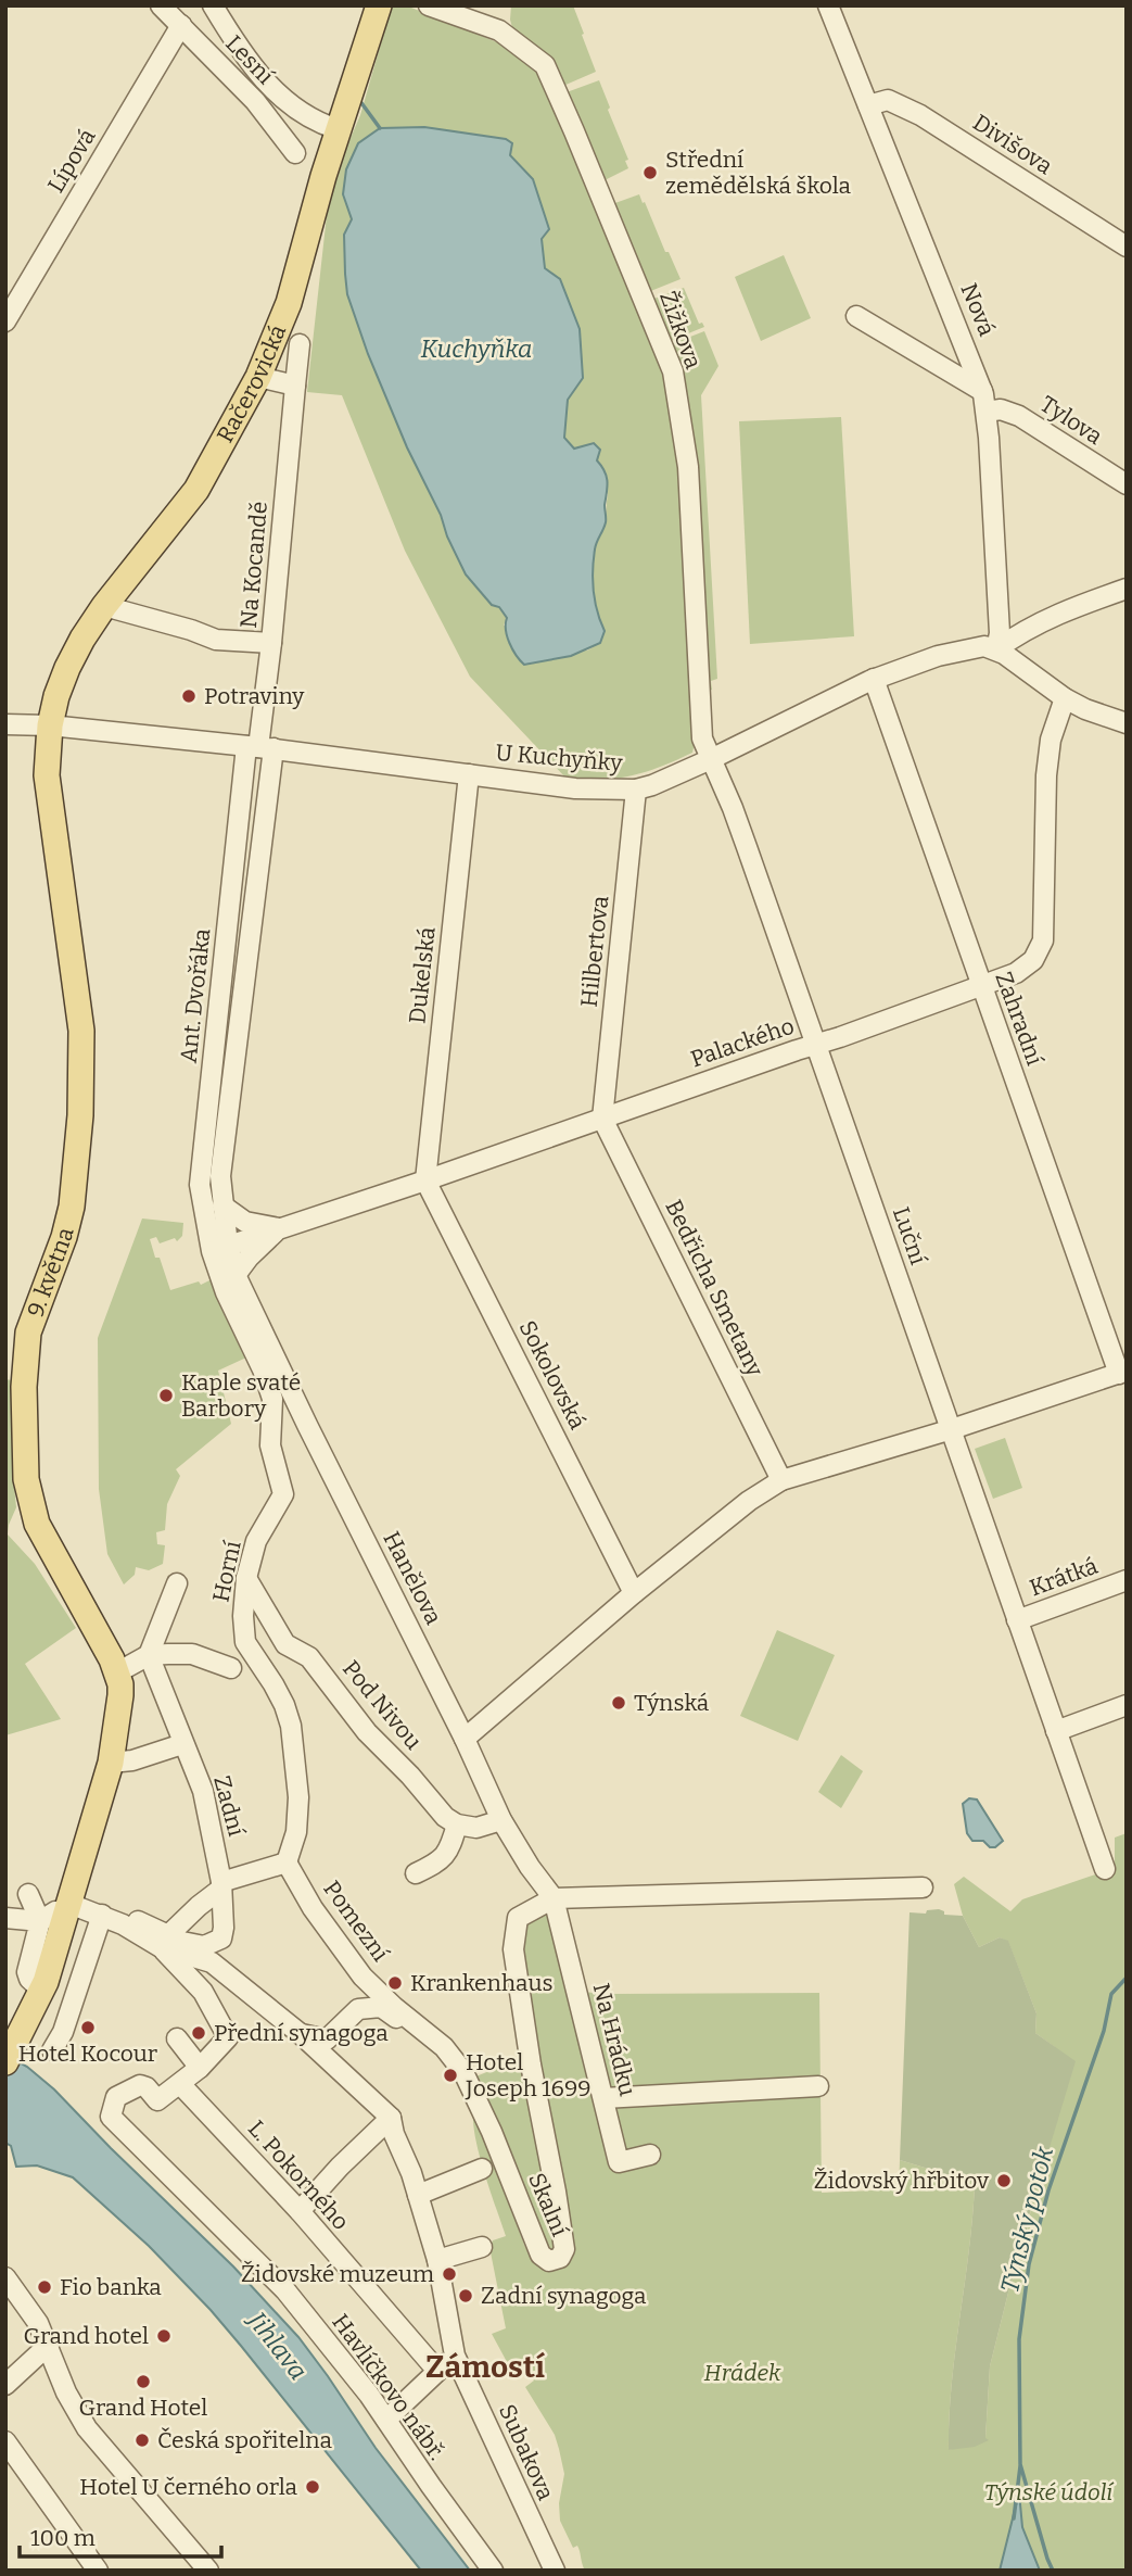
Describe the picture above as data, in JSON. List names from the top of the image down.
{
  "streets": {
    "main road": ["Račerovická", "9. května"],
    "street": [
      "Lesní",
      "Divišova",
      "Lípová",
      "Nová",
      "Žižkova",
      "Tylova",
      "Na Kocandě",
      "U Kuchyňky",
      "Hilbertova",
      "Dukelská",
      "Ant. Dvořáka",
      "Zahradní",
      "Palackého",
      "Luční",
      "Bedřicha Smetany",
      "Sokolovská",
      "Horní",
      "Krátká",
      "Hanělova",
      "Pod Nivou",
      "Zadní",
      "Pomezní",
      "Na Hrádku",
      "L. Pokorného",
      "Skalní",
      "Havlíčkovo nábř.",
      "Subakova"
    ]
  },
  "crossings": [
    ["Lesní", "Lípová"],
    ["Divišova", "Nová"],
    ["Nová", "Tylova"],
    ["Nová", "U Kuchyňky"],
    ["Žižkova", "U Kuchyňky"],
    ["Žižkova", "Luční"],
    ["Račerovická", "U Kuchyňky"],
    ["Račerovická", "9. května"],
    ["Na Kocandě", "U Kuchyňky"],
    ["Na Kocandě", "Ant. Dvořáka"],
    ["U Kuchyňky", "Hilbertova"],
    ["U Kuchyňky", "Dukelská"],
    ["U Kuchyňky", "Ant. Dvořáka"],
    ["U Kuchyňky", "Zahradní"],
    ["U Kuchyňky", "Luční"],
    ["U Kuchyňky", "9. května"],
    ["Hilbertova", "Palackého"],
    ["Hilbertova", "Bedřicha Smetany"],
    ["Dukelská", "Palackého"],
    ["Dukelská", "Sokolovská"],
    ["Ant. Dvořáka", "Palackého"],
    ["Ant. Dvořáka", "Horní"],
    ["Ant. Dvořáka", "Hanělova"],
    ["Zahradní", "Palackého"],
    ["Palackého", "Luční"],
    ["Palackého", "Bedřicha Smetany"],
    ["Palackého", "Sokolovská"],
    ["Palackého", "Horní"],
    ["Palackého", "Hanělova"],
    ["Luční", "Krátká"],
    ["Horní", "Hanělova"],
    ["Horní", "Pod Nivou"],
    ["Horní", "Pomezní"],
    ["Hanělova", "Na Hrádku"],
    ["Hanělova", "Skalní"],
    ["Pomezní", "Skalní"],
    ["Na Hrádku", "Skalní"],
    ["L. Pokorného", "Havlíčkovo nábř."]
  ],
  "districts": ["Zámostí"],
  "water": ["Kuchyňka", "Týnský potok", "Jihlava"],
  "parks": ["Hrádek", "Týnské údolí"],
  "places": [
    "Střední zemědělská škola",
    "Potraviny",
    "Kaple svaté Barbory",
    "Týnská",
    "Krankenhaus",
    "Hotel Kocour",
    "Přední synagoga",
    "Hotel Joseph 1699",
    "Židovský hřbitov",
    "Židovské muzeum",
    "Fio banka",
    "Zadní synagoga",
    "Grand hotel",
    "Grand Hotel",
    "Česká spořitelna",
    "Hotel U černého orla"
  ],
  "scale_bar": "100 m"
}
